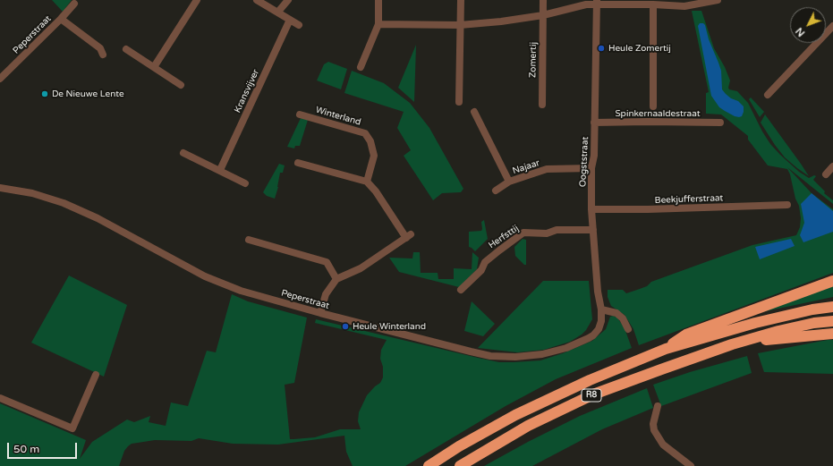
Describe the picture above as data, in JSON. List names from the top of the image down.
{
  "streets": {
    "highway": ["R8"],
    "street": [
      "Peperstraat",
      "Zomertij",
      "Kransvijver",
      "Spinkernaaldestraat",
      "Winterland",
      "Oogststraat",
      "Najaar",
      "Beekjufferstraat",
      "Herfsttij"
    ]
  },
  "crossings": [
    ["Peperstraat", "Oogststraat"],
    ["Spinkernaaldestraat", "Oogststraat"],
    ["Oogststraat", "Najaar"],
    ["Oogststraat", "Beekjufferstraat"],
    ["Oogststraat", "Herfsttij"]
  ],
  "places": ["Heule Zomertij", "De Nieuwe Lente", "Heule Winterland"],
  "scale_bar": "50 m",
  "north": "bottom left"
}
